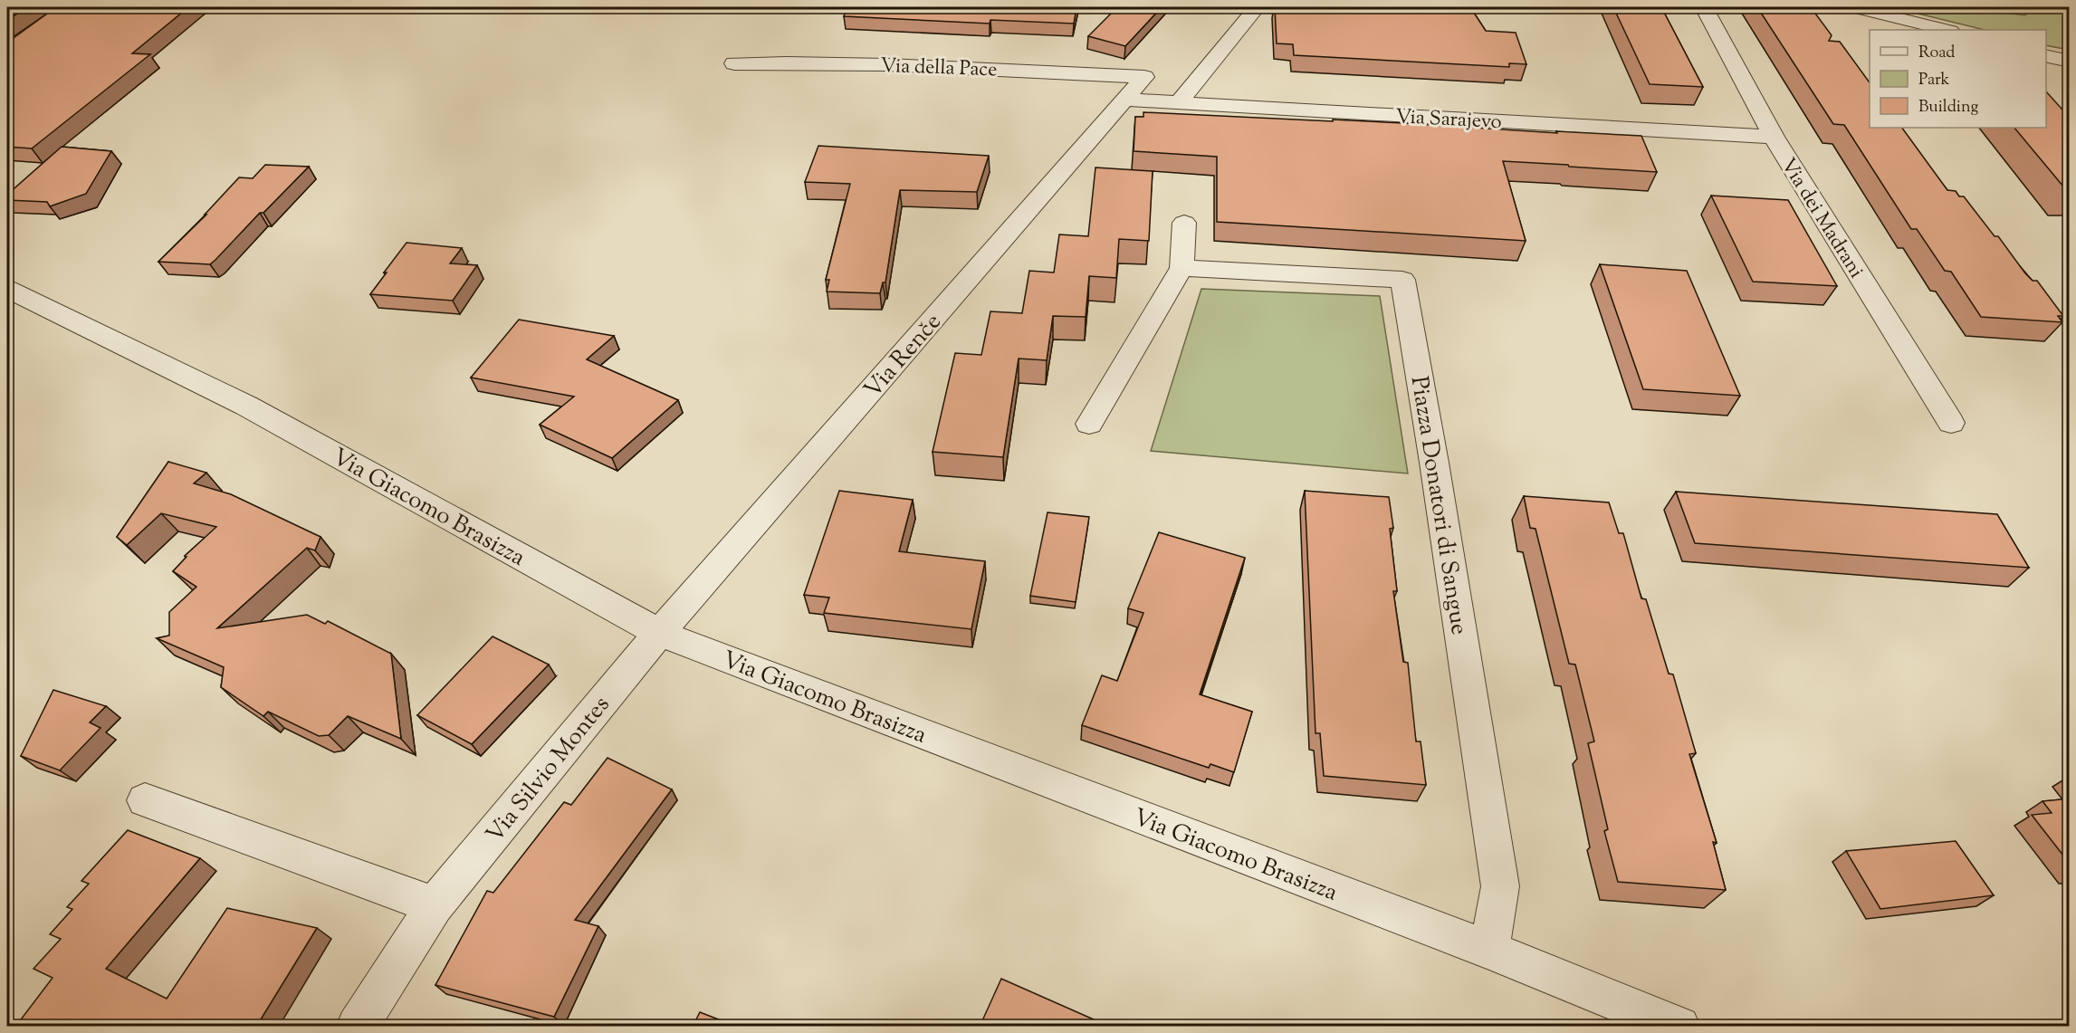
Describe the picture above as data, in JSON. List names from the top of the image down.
{
  "streets": {
    "street": [
      "Via della Pace",
      "Via Sarajevo",
      "Via dei Madrani",
      "Via Renče",
      "Piazza Donatori di Sangue",
      "Via Giacomo Brasizza",
      "Via Silvio Montes"
    ]
  },
  "crossings": [
    ["Via della Pace", "Via Renče"],
    ["Via Sarajevo", "Via dei Madrani"],
    ["Via Sarajevo", "Via Renče"],
    ["Via Renče", "Via Giacomo Brasizza"],
    ["Via Renče", "Via Silvio Montes"],
    ["Piazza Donatori di Sangue", "Via Giacomo Brasizza"],
    ["Via Giacomo Brasizza", "Via Silvio Montes"]
  ],
  "legend": ["Road", "Park", "Building"]
}
